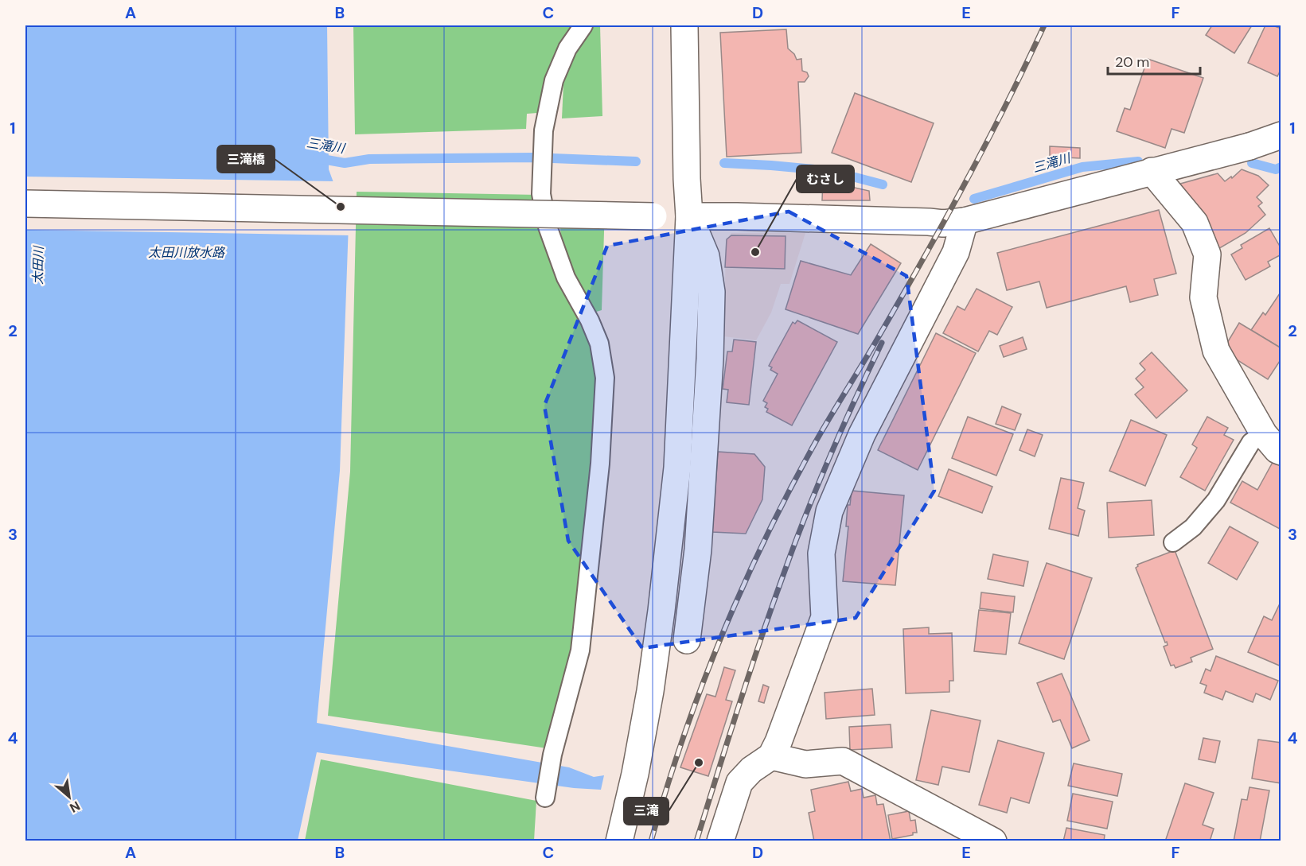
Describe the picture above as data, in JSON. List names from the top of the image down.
{
  "water": ["三滝川", "太田川放水路", "太田川"],
  "places": ["三滝橋", "むさし", "三滝"],
  "scale_bar": "20 m",
  "north": "bottom right",
  "grid": {
    "columns": [
      "A",
      "B",
      "C",
      "D",
      "E",
      "F"
    ],
    "rows": [
      "1",
      "2",
      "3",
      "4"
    ]
  }
}
